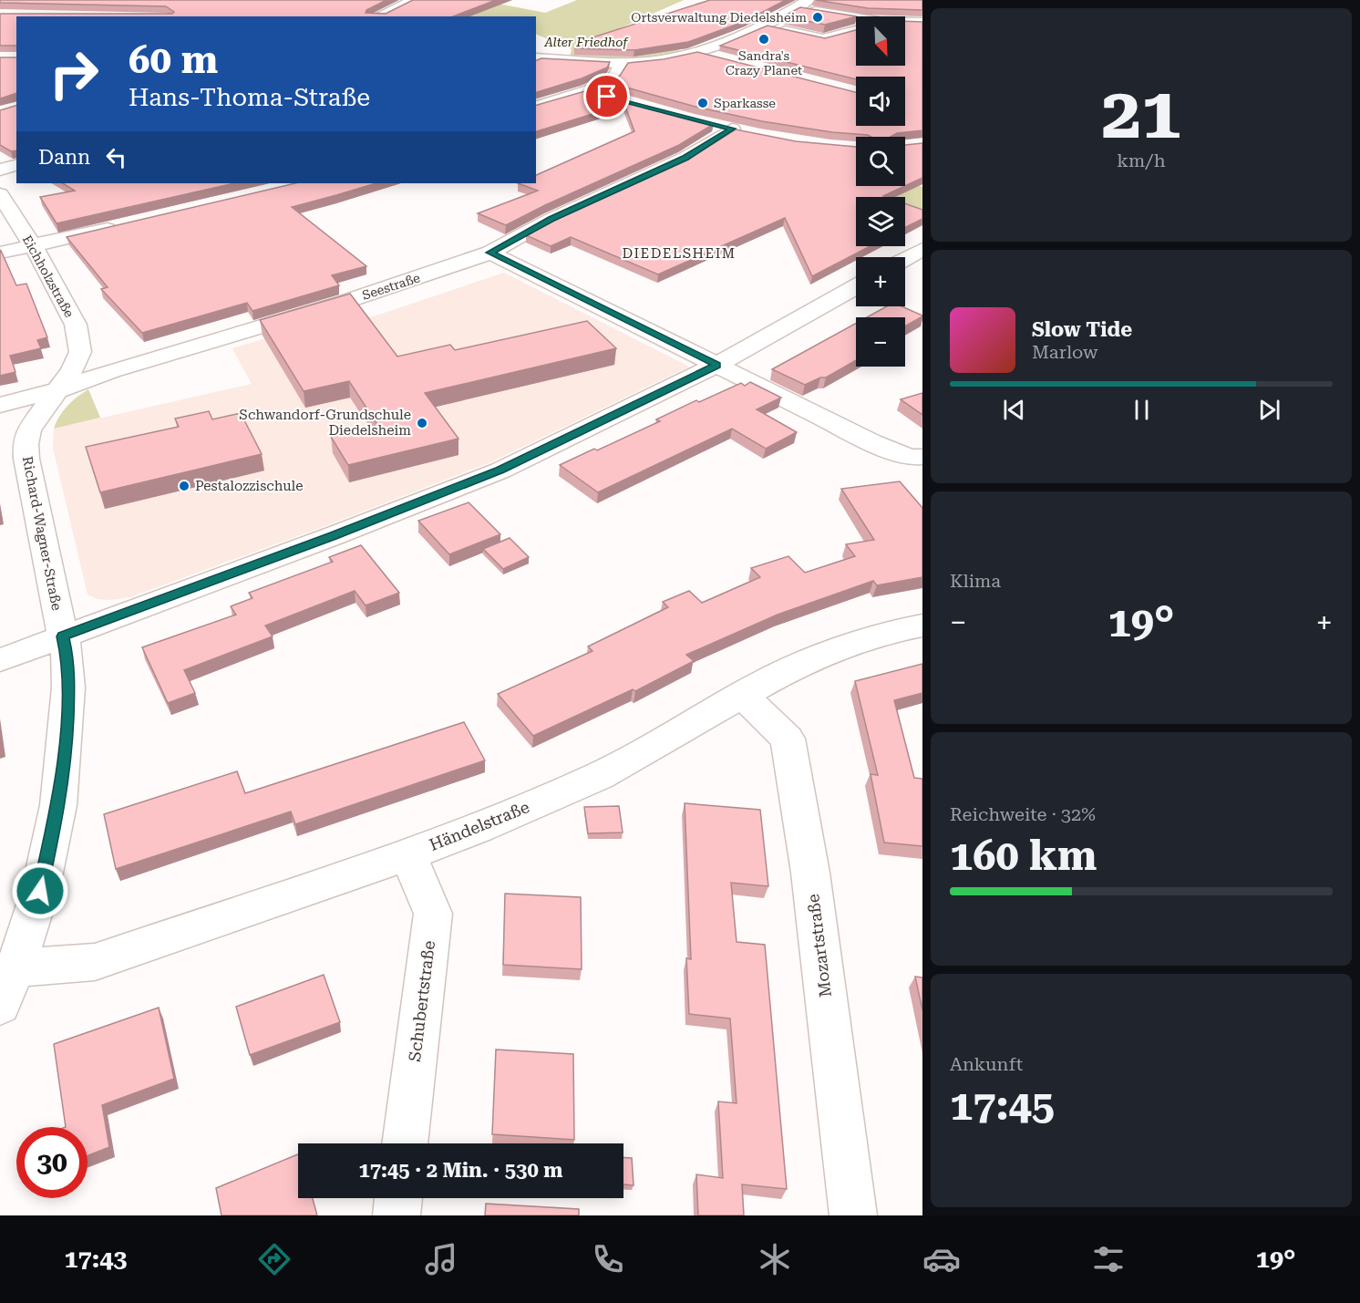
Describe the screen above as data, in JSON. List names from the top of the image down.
{
  "streets": {
    "street": [
      "Eichholzstraße",
      "Seestraße",
      "Richard-Wagner-Straße",
      "Händelstraße",
      "Mozartstraße",
      "Schubertstraße"
    ]
  },
  "crossings": [
    ["Eichholzstraße", "Seestraße"],
    ["Eichholzstraße", "Richard-Wagner-Straße"],
    ["Seestraße", "Richard-Wagner-Straße"],
    ["Richard-Wagner-Straße", "Händelstraße"],
    ["Händelstraße", "Mozartstraße"],
    ["Händelstraße", "Schubertstraße"]
  ],
  "districts": ["DIEDELSHEIM"],
  "parks": ["Alter Friedhof"],
  "places": [
    "Ortsverwaltung Diedelsheim",
    "Sandra's Crazy Planet",
    "Sparkasse",
    "Schwandorf-Grundschule Diedelsheim",
    "Pestalozzischule"
  ],
  "north": "bottom right",
  "page": {
    "tile": [
      ["21", "km/h"],
      "Klima",
      ["Reichweite · 32%", "160 km"],
      ["Ankunft", "17:45"]
    ],
    "map_buttons": ["+", "−"],
    "turn": ["60 m", "Hans-Thoma-Straße"],
    "then": "Dann",
    "song": ["Slow Tide", "Marlow"],
    "heat": ["−", "19°", "+"],
    "limit": "30",
    "trip": "17:45 · 2 Min. · 530 m",
    "tabs": ["17:43", "19°"]
  }
}
